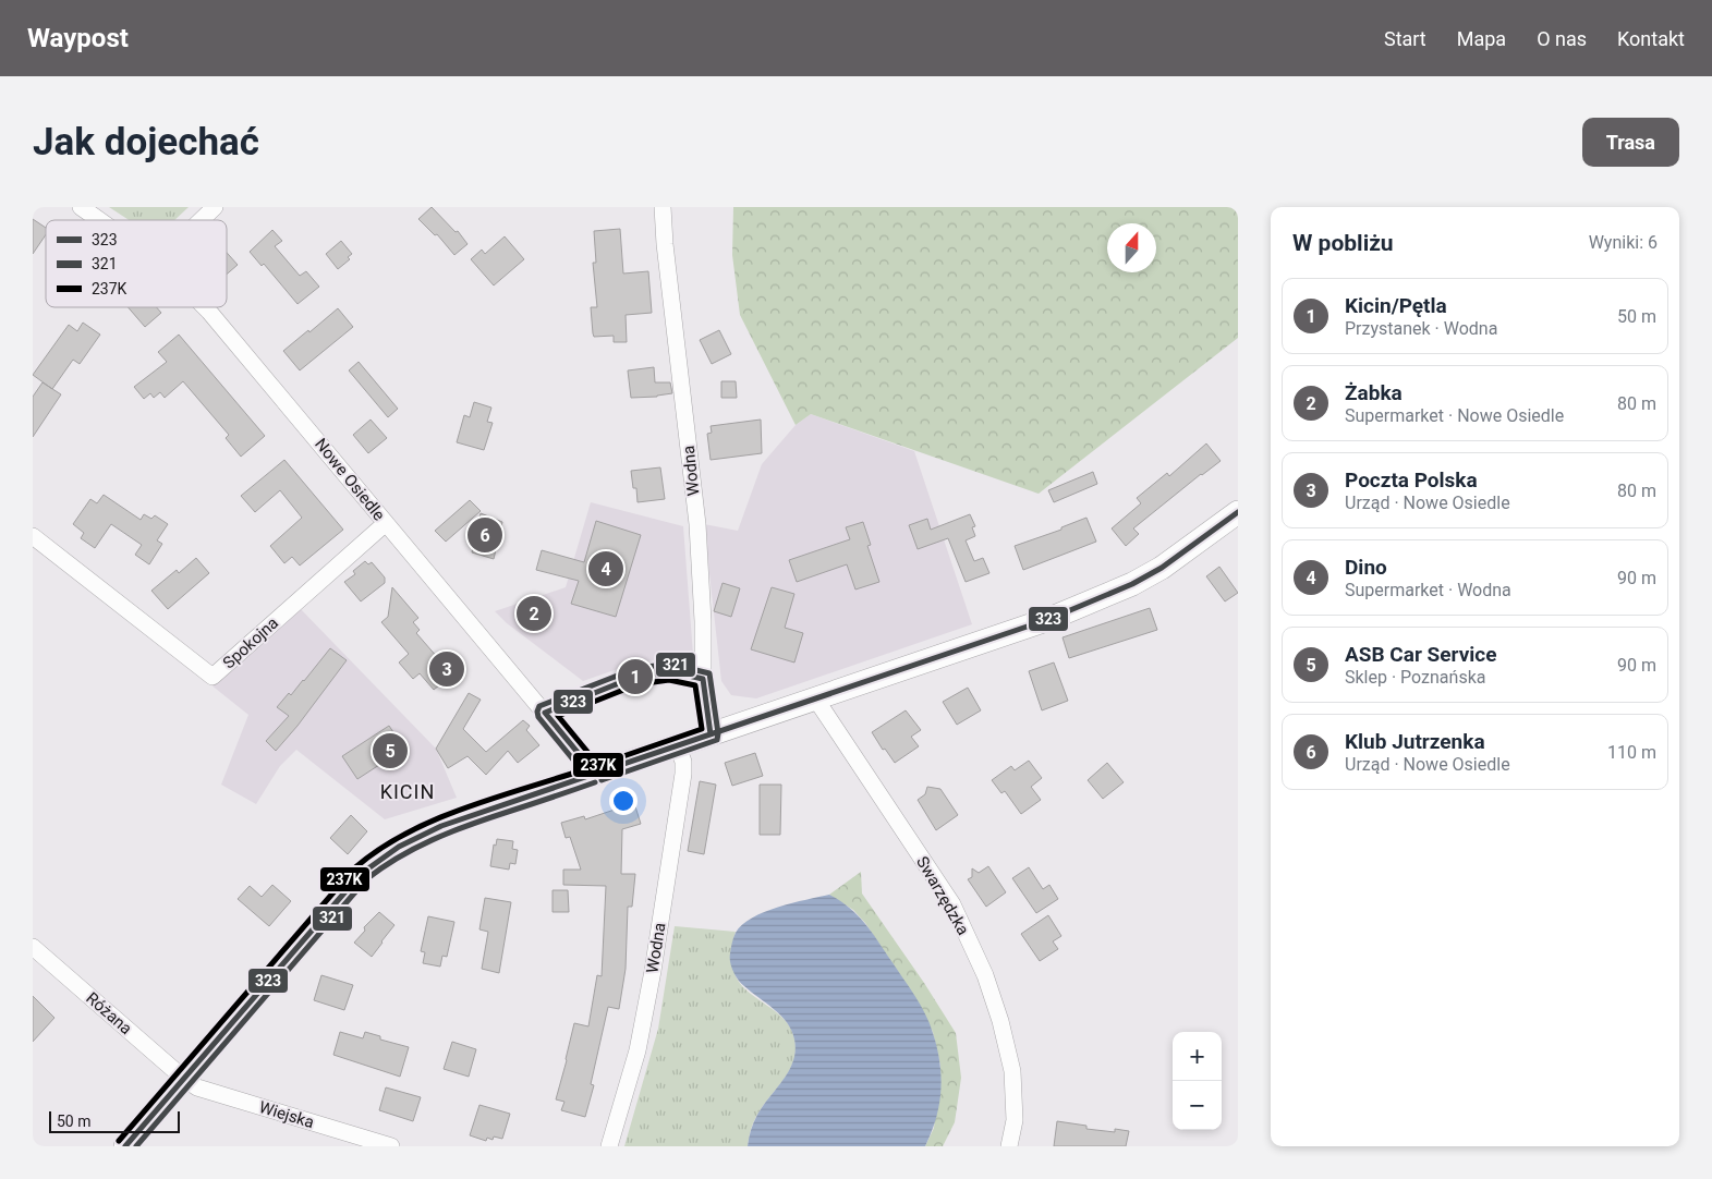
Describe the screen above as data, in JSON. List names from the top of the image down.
{
  "streets": {
    "street": [
      "Wodna",
      "Nowe Osiedle",
      "Spokojna",
      "Swarzędzka",
      "Różana",
      "Wiejska"
    ]
  },
  "crossings": [
    ["Nowe Osiedle", "Spokojna"],
    ["Różana", "Wiejska"]
  ],
  "districts": ["KICIN"],
  "lines": ["transit line 323", "transit line 321", "transit line 237K"],
  "legend": ["323", "321", "237K"],
  "scale_bar": "50 m",
  "north": "top",
  "page": {
    "header": "Waypost",
    "nav": [
      "Start",
      "Mapa",
      "O nas",
      "Kontakt"
    ],
    "buttons": "Trasa",
    "title": "Jak dojechać",
    "heading": ["W pobliżu", "Wyniki: 6"],
    "list": [
      {
        "mark": "1",
        "name": "Kicin/Pętla",
        "note": "Przystanek · Wodna",
        "value": "50 m"
      },
      {
        "mark": "2",
        "name": "Żabka",
        "note": "Supermarket · Nowe Osiedle",
        "value": "80 m"
      },
      {
        "mark": "3",
        "name": "Poczta Polska",
        "note": "Urząd · Nowe Osiedle",
        "value": "80 m"
      },
      {
        "mark": "4",
        "name": "Dino",
        "note": "Supermarket · Wodna",
        "value": "90 m"
      },
      {
        "mark": "5",
        "name": "ASB Car Service",
        "note": "Sklep · Poznańska",
        "value": "90 m"
      },
      {
        "mark": "6",
        "name": "Klub Jutrzenka",
        "note": "Urząd · Nowe Osiedle",
        "value": "110 m"
      }
    ],
    "pins": [
      "6",
      "4",
      "2",
      "3",
      "1",
      "5"
    ],
    "map_buttons": ["+", "−"],
    "scale": "50 m"
  }
}
